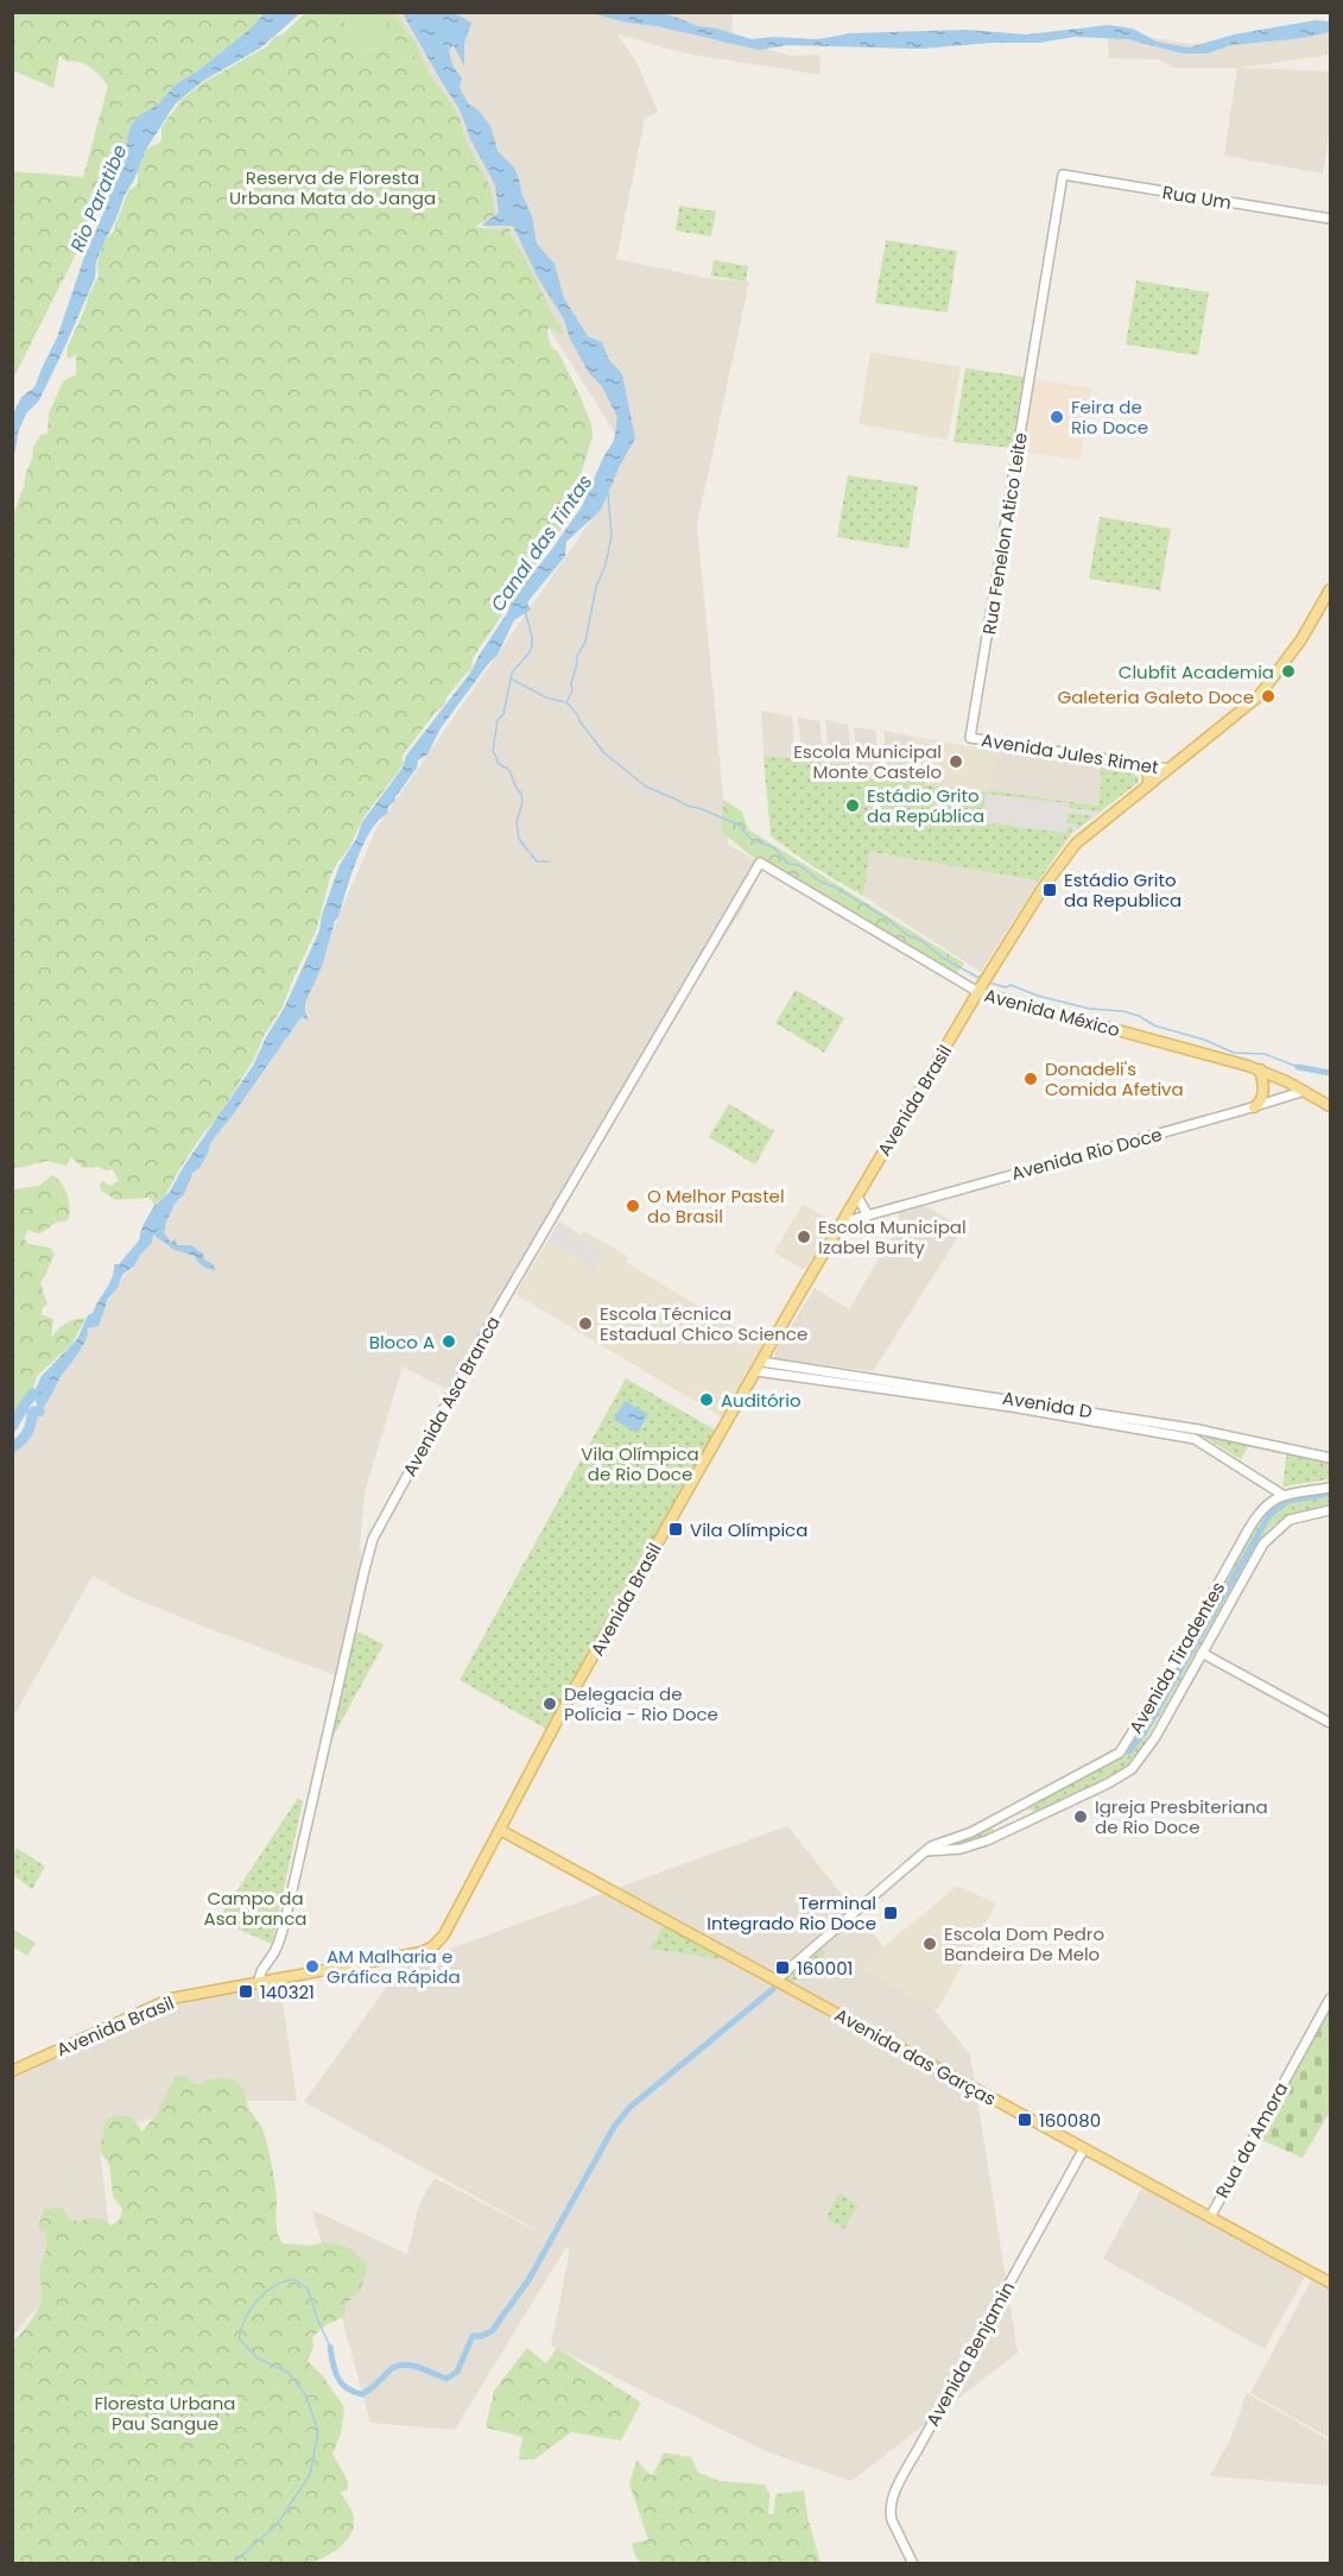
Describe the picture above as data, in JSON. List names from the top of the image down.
{
  "streets": {
    "main road": ["Avenida México", "Avenida Brasil", "Avenida das Garças"],
    "street": [
      "Rua Um",
      "Rua Fenelon Atico Leite",
      "Avenida Jules Rimet",
      "Avenida Rio Doce",
      "Avenida Asa Branca",
      "Avenida D",
      "Avenida Tiradentes",
      "Rua da Amora",
      "Avenida Benjamin"
    ]
  },
  "crossings": [
    ["Rua Um", "Rua Fenelon Atico Leite"],
    ["Rua Fenelon Atico Leite", "Avenida Jules Rimet"],
    ["Avenida Jules Rimet", "Avenida Brasil"],
    ["Avenida México", "Avenida Brasil"],
    ["Avenida México", "Avenida Rio Doce"],
    ["Avenida México", "Avenida Asa Branca"],
    ["Avenida Brasil", "Avenida Rio Doce"],
    ["Avenida Brasil", "Avenida Asa Branca"],
    ["Avenida Brasil", "Avenida D"],
    ["Avenida Brasil", "Avenida das Garças"],
    ["Avenida D", "Avenida Tiradentes"],
    ["Avenida Tiradentes", "Avenida das Garças"],
    ["Avenida das Garças", "Rua da Amora"],
    ["Avenida das Garças", "Avenida Benjamin"]
  ],
  "water": ["Rio Paratibe", "Canal das Tintas"],
  "parks": [
    "Reserva de Floresta Urbana Mata do Janga",
    "Vila Olímpica de Rio Doce",
    "Campo da Asa branca",
    "Floresta Urbana Pau Sangue"
  ],
  "places": {
    "other": [
      "Feira de Rio Doce",
      "Clubfit Academia",
      "Galeteria Galeto Doce",
      "Escola Municipal Monte Castelo",
      "Estádio Grito da República",
      "Donadeli's Comida Afetiva",
      "O Melhor Pastel do Brasil",
      "Escola Municipal Izabel Burity",
      "Escola Técnica Estadual Chico Science",
      "Bloco A",
      "Auditório",
      "Delegacia de Polícia - Rio Doce",
      "Igreja Presbiteriana de Rio Doce",
      "Escola Dom Pedro Bandeira De Melo",
      "AM Malharia e Gráfica Rápida"
    ],
    "transit": [
      "Estádio Grito da Republica",
      "Vila Olímpica",
      "Terminal Integrado Rio Doce",
      "160001",
      "140321",
      "160080"
    ]
  }
}
